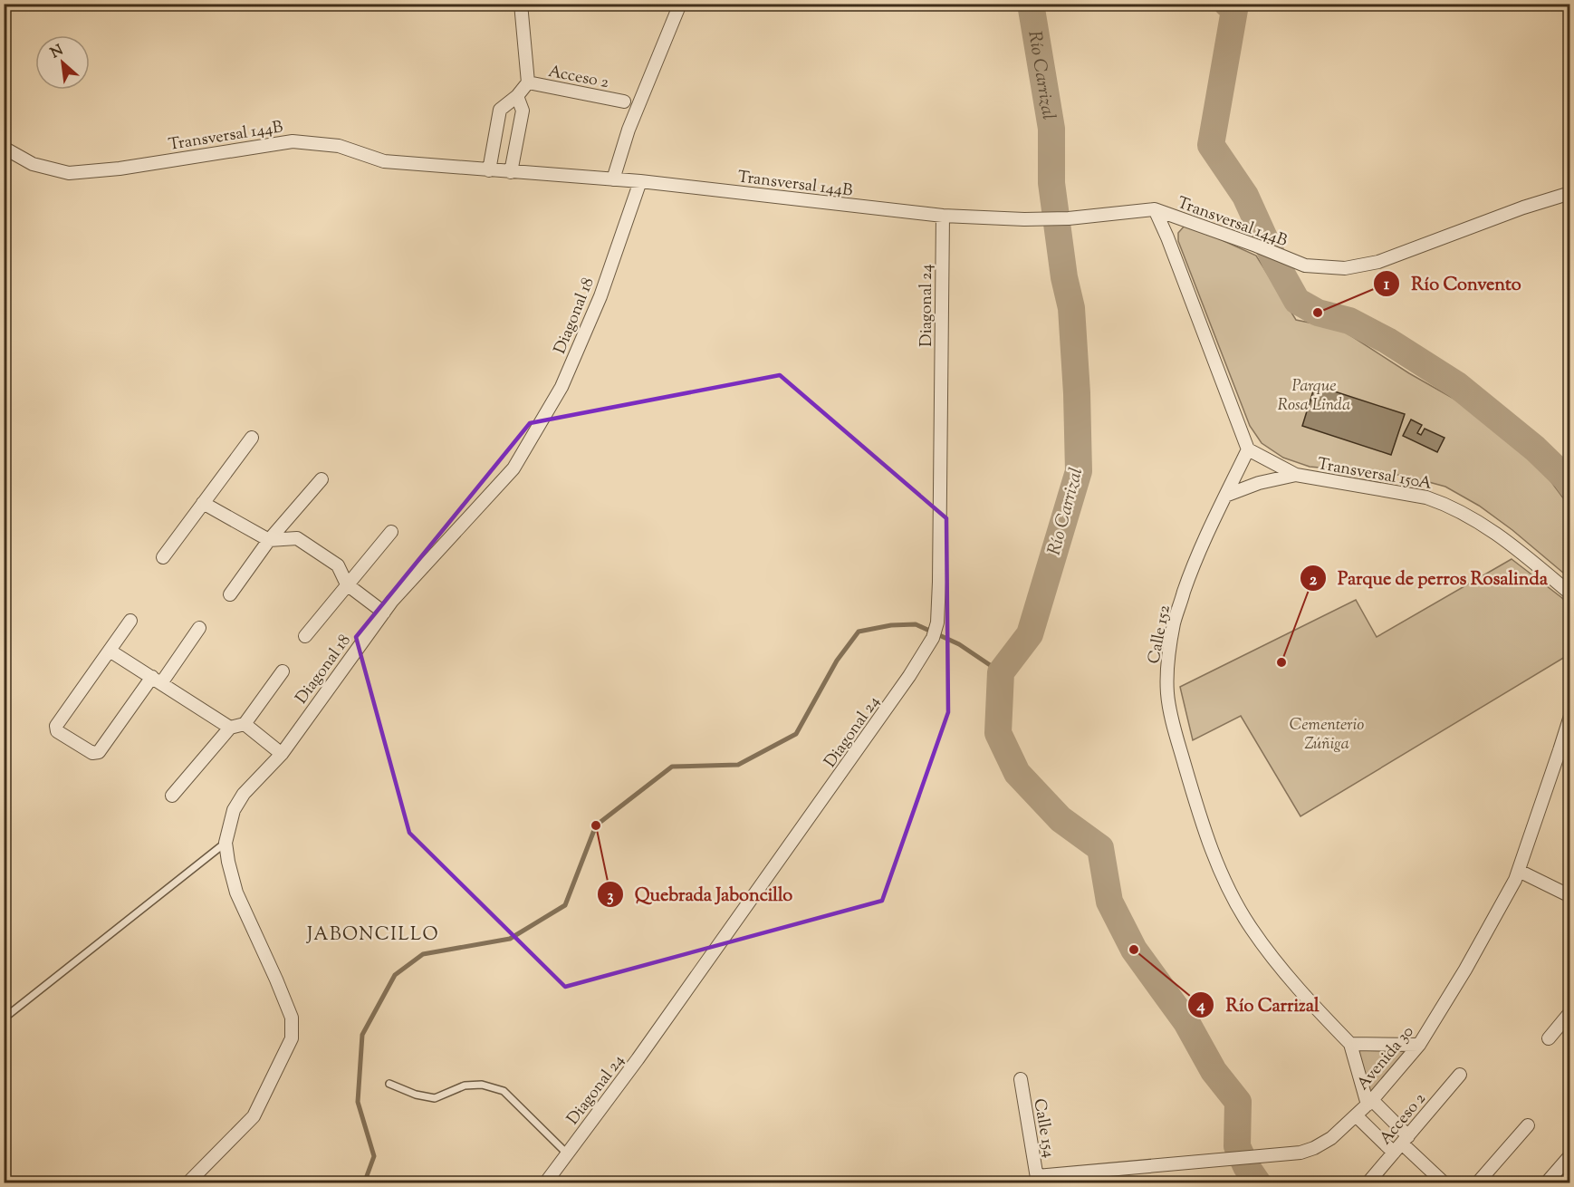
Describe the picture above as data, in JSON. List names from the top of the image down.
{
  "streets": {
    "street": [
      "Acceso 2",
      "Transversal 144B",
      "Diagonal 24",
      "Diagonal 18",
      "Transversal 150A",
      "Calle 152",
      "Avenida 30",
      "Calle 154"
    ]
  },
  "crossings": [
    ["Transversal 144B", "Diagonal 24"],
    ["Transversal 144B", "Diagonal 18"],
    ["Transversal 150A", "Calle 152"],
    ["Calle 152", "Avenida 30"],
    ["Avenida 30", "Calle 154"]
  ],
  "districts": ["JABONCILLO"],
  "water": ["Río Carrizal"],
  "parks": ["Parque Rosa Linda", "Cementerio Zúñiga"],
  "places": [
    "Río Convento",
    "Parque de perros Rosalinda",
    "Quebrada Jaboncillo",
    "Río Carrizal"
  ],
  "north": "top left"
}
